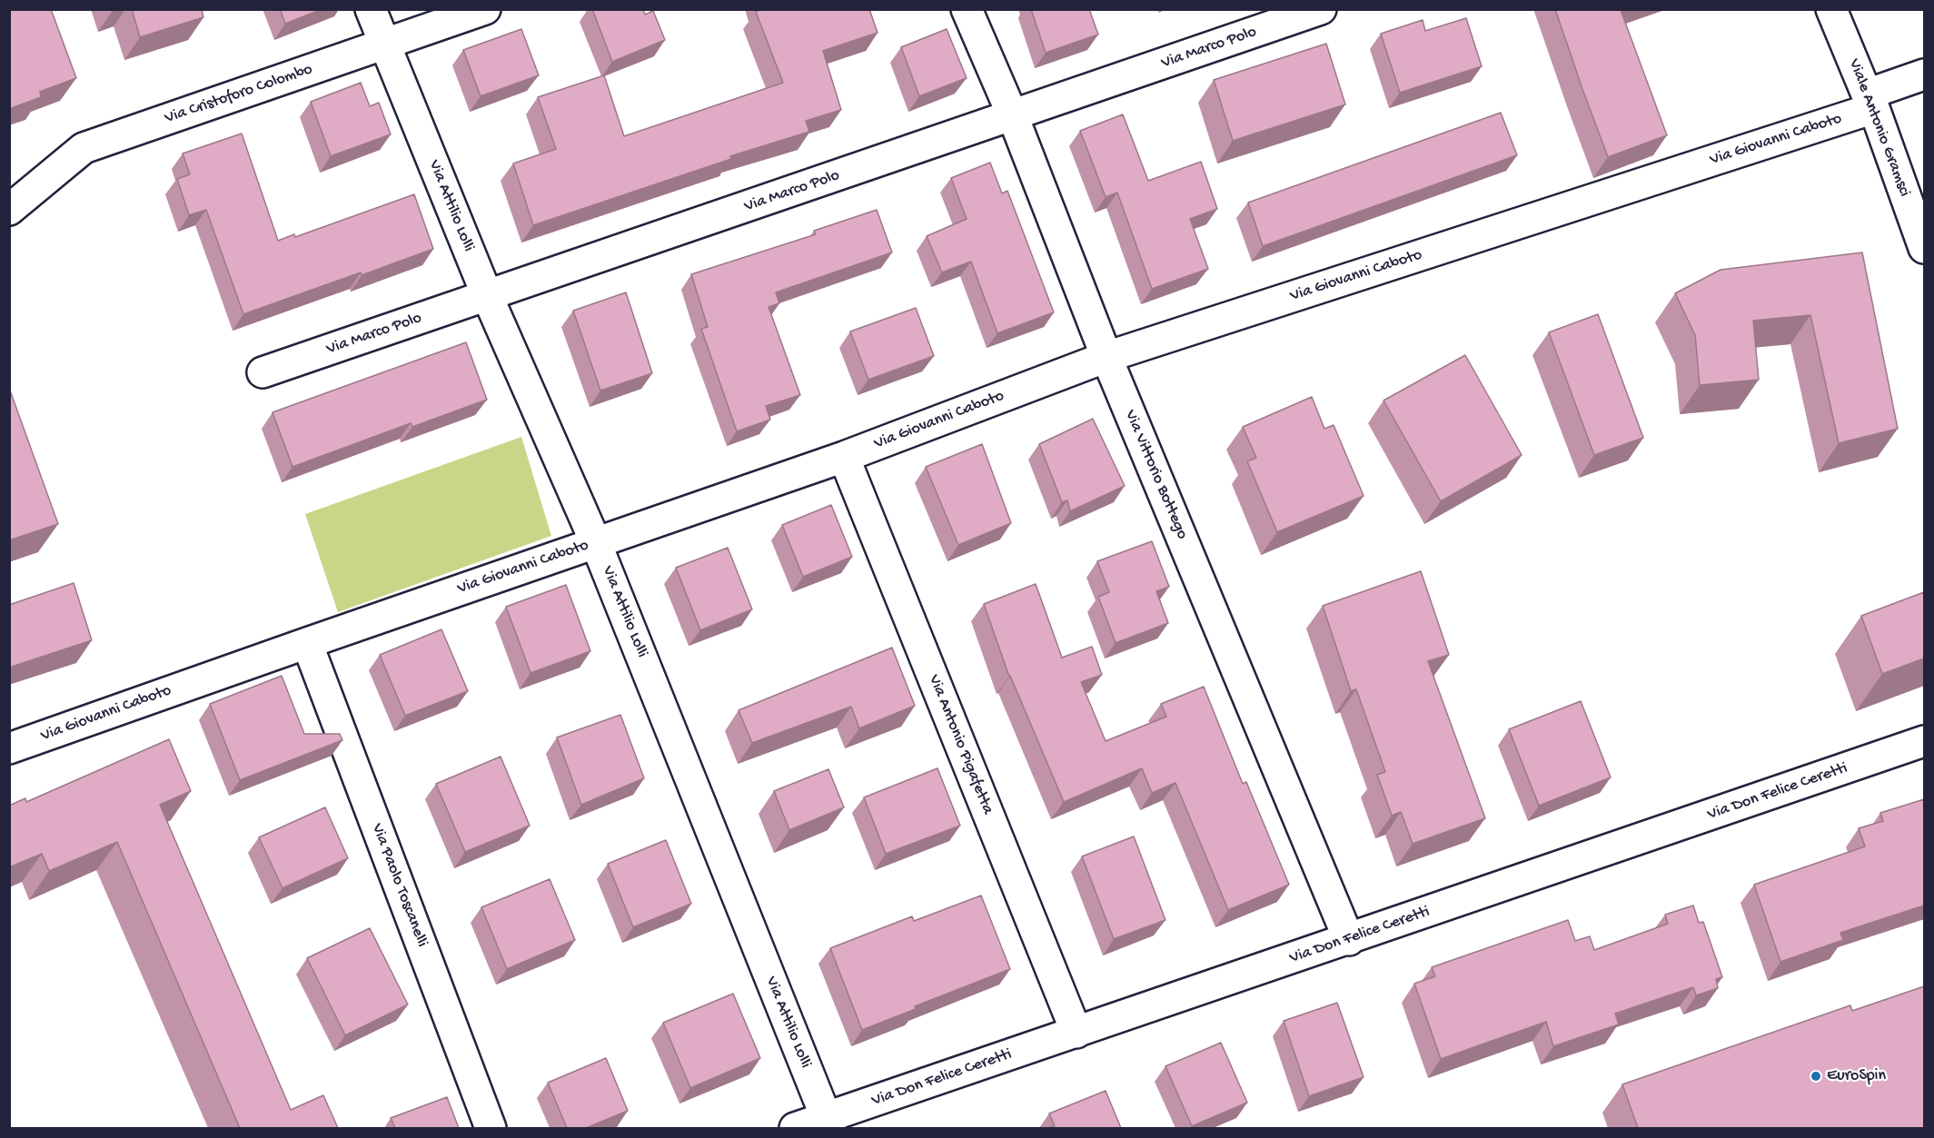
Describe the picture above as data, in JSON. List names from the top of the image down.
{
  "streets": {
    "street": [
      "Via Marco Polo",
      "Via Cristoforo Colombo",
      "Viale Antonio Gramsci",
      "Via Giovanni Caboto",
      "Via Attilio Lolli",
      "Via Vittorio Bottego",
      "Via Antonio Pigafetta",
      "Via Don Felice Ceretti",
      "Via Paolo Toscanelli"
    ]
  },
  "crossings": [
    ["Via Marco Polo", "Via Attilio Lolli"],
    ["Via Marco Polo", "Via Vittorio Bottego"],
    ["Via Cristoforo Colombo", "Via Attilio Lolli"],
    ["Viale Antonio Gramsci", "Via Giovanni Caboto"],
    ["Via Giovanni Caboto", "Via Attilio Lolli"],
    ["Via Giovanni Caboto", "Via Vittorio Bottego"],
    ["Via Giovanni Caboto", "Via Antonio Pigafetta"],
    ["Via Giovanni Caboto", "Via Paolo Toscanelli"],
    ["Via Attilio Lolli", "Via Don Felice Ceretti"],
    ["Via Vittorio Bottego", "Via Don Felice Ceretti"],
    ["Via Antonio Pigafetta", "Via Don Felice Ceretti"]
  ],
  "places": ["EuroSpin"]
}
